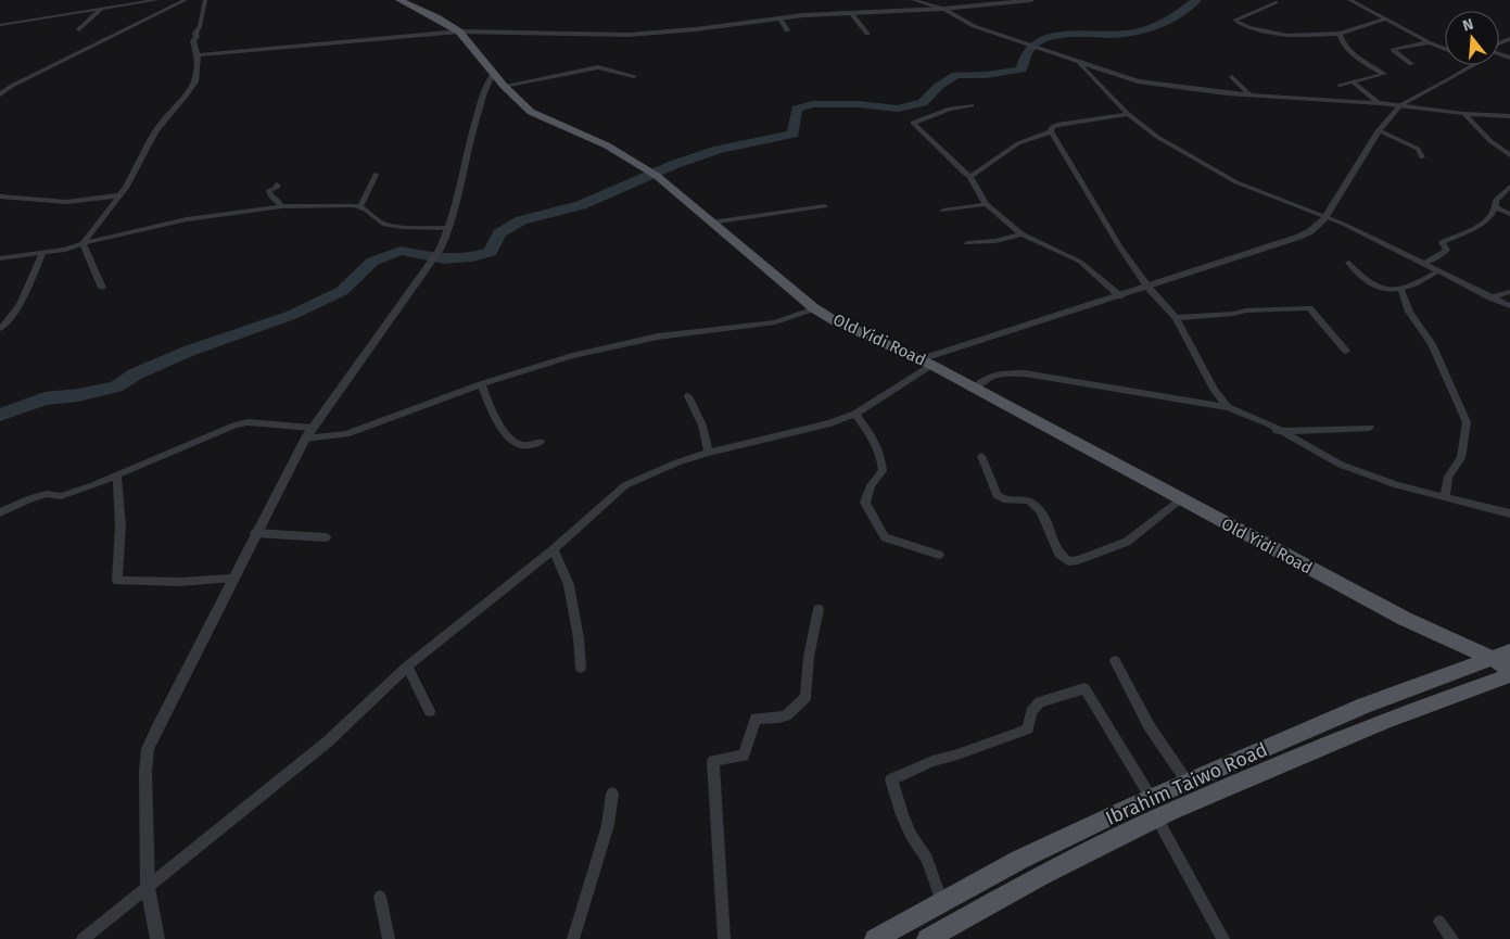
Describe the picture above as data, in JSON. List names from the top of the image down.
{
  "streets": {
    "main road": ["Old Yidi Road", "Ibrahim Taiwo Road"]
  },
  "crossings": [
    ["Old Yidi Road", "Ibrahim Taiwo Road"]
  ],
  "north": "top"
}
